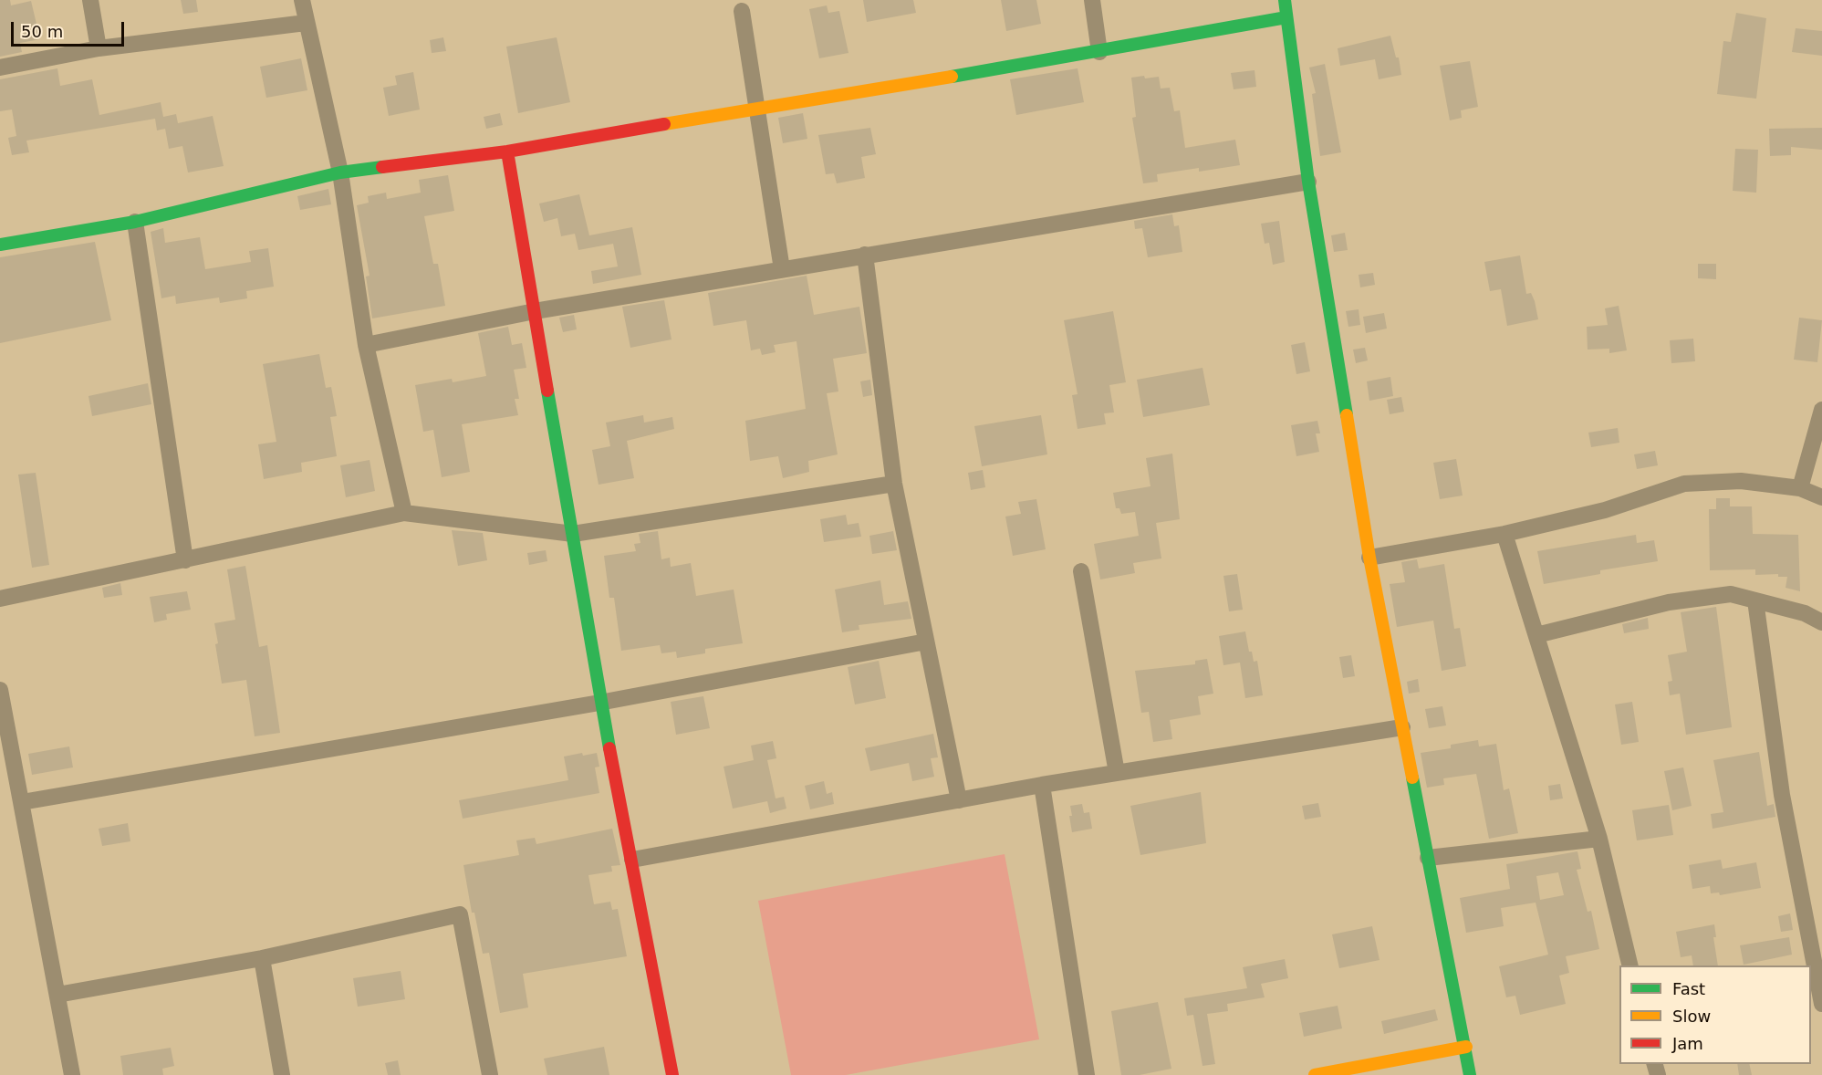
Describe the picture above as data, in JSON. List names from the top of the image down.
{
  "legend": ["Fast", "Slow", "Jam"],
  "scale_bar": "50 m"
}
